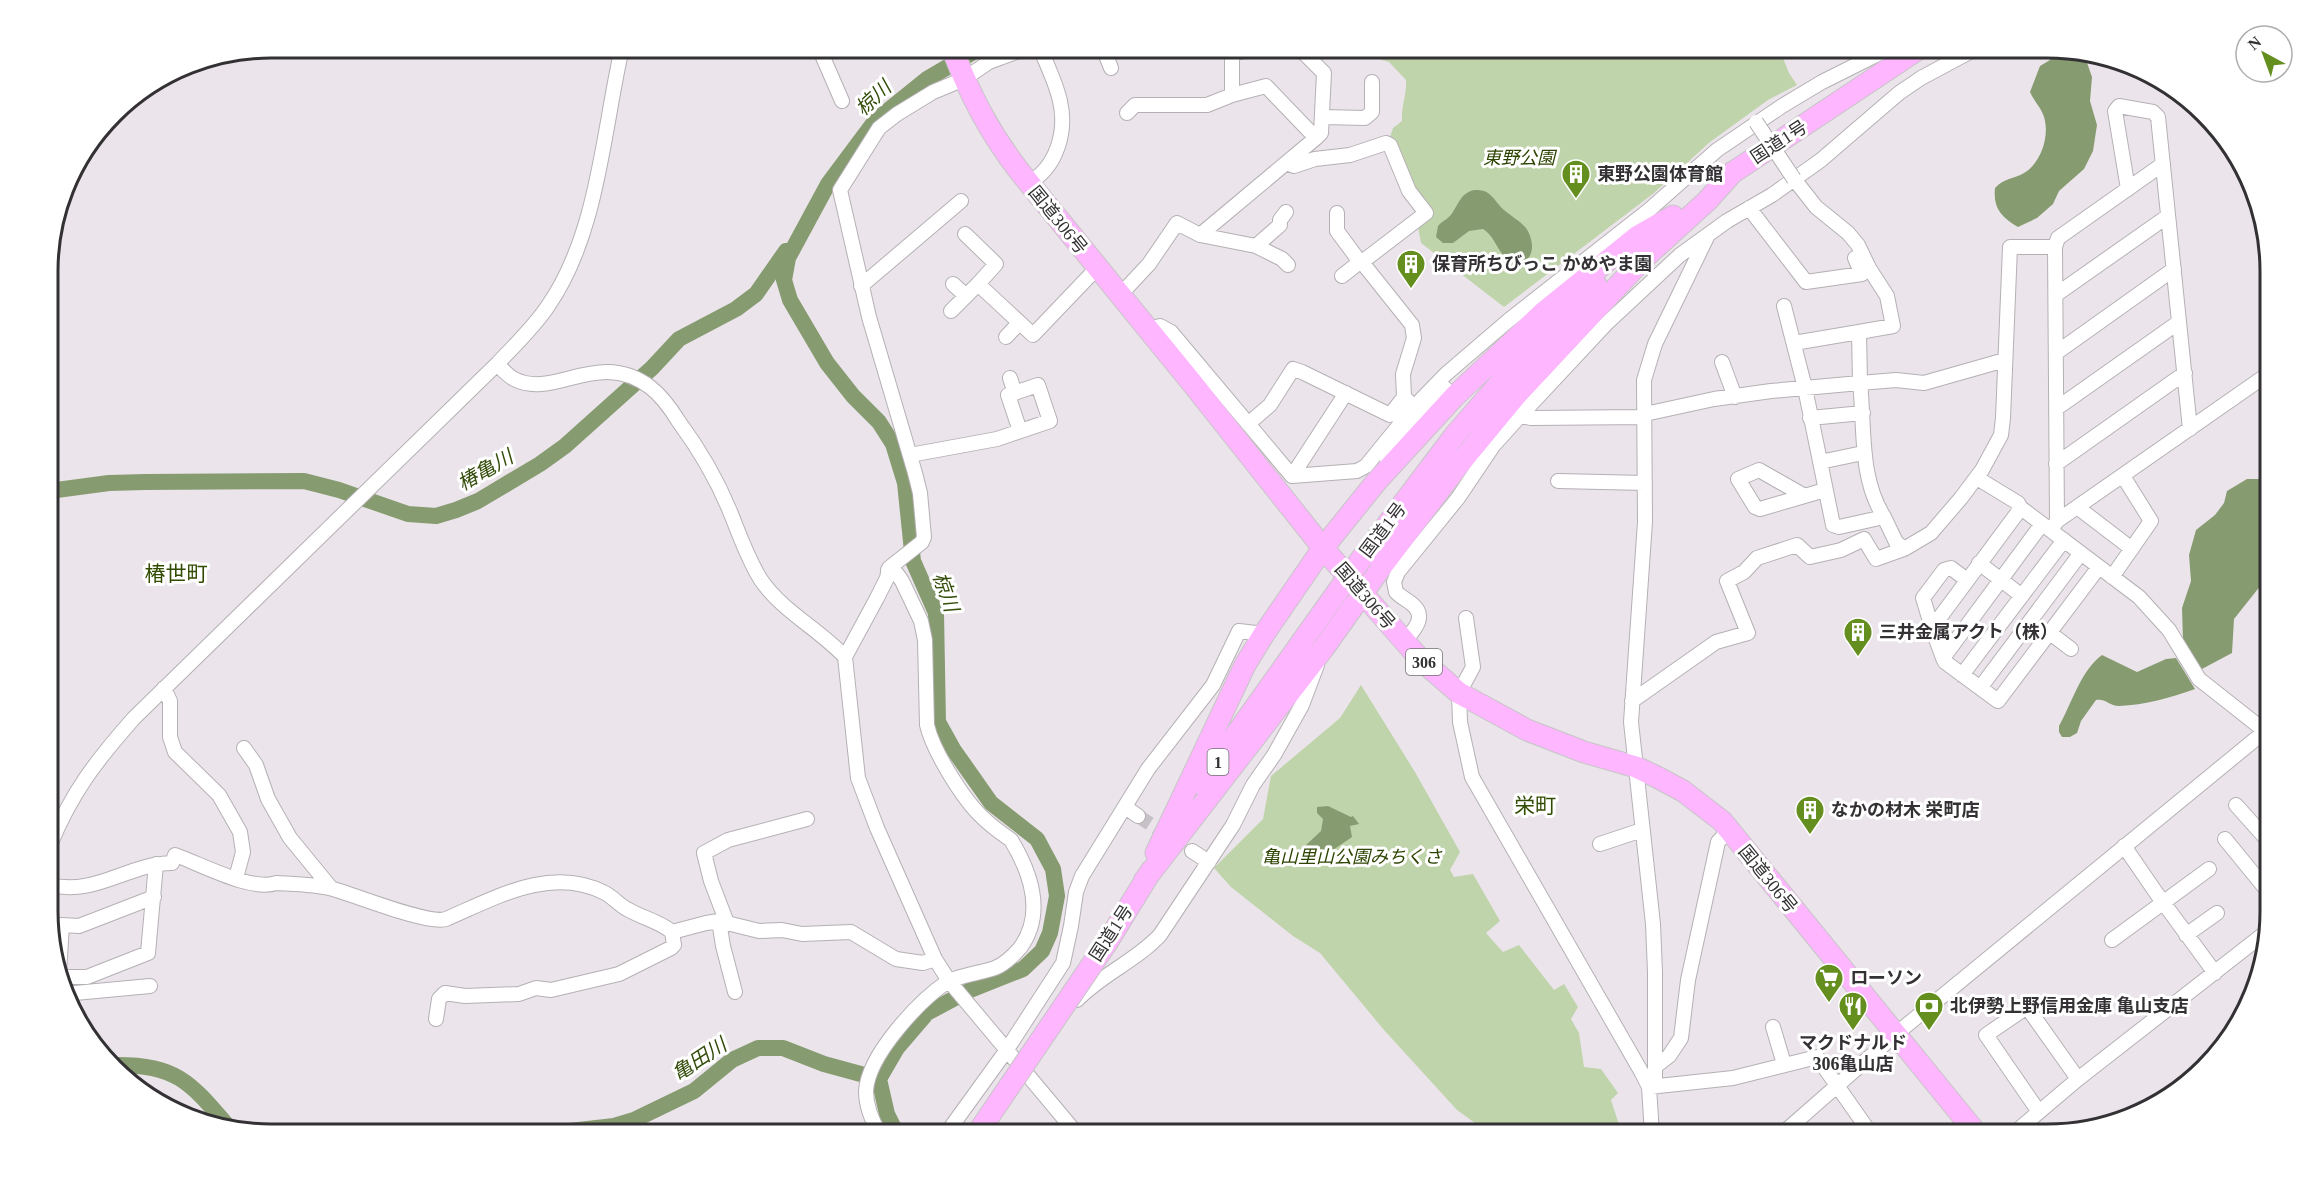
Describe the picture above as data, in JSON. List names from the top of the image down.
{
  "streets": {
    "highway": [
      "国道1号",
      "国道306号",
      "306",
      "1"
    ]
  },
  "districts": ["椿世町", "栄町"],
  "water": ["椋川", "椿亀川", "亀田川"],
  "parks": ["東野公園", "亀山里山公園みちくさ"],
  "places": {
    "building": [
      "東野公園体育館",
      "保育所ちびっこ かめやま園",
      "三井金属アクト（株）",
      "なかの材木 栄町店"
    ],
    "supermarket": ["ローソン"],
    "restaurant": ["マクドナルド 306亀山店"],
    "bank": ["北伊勢上野信用金庫 亀山支店"]
  },
  "north": "top left"
}
